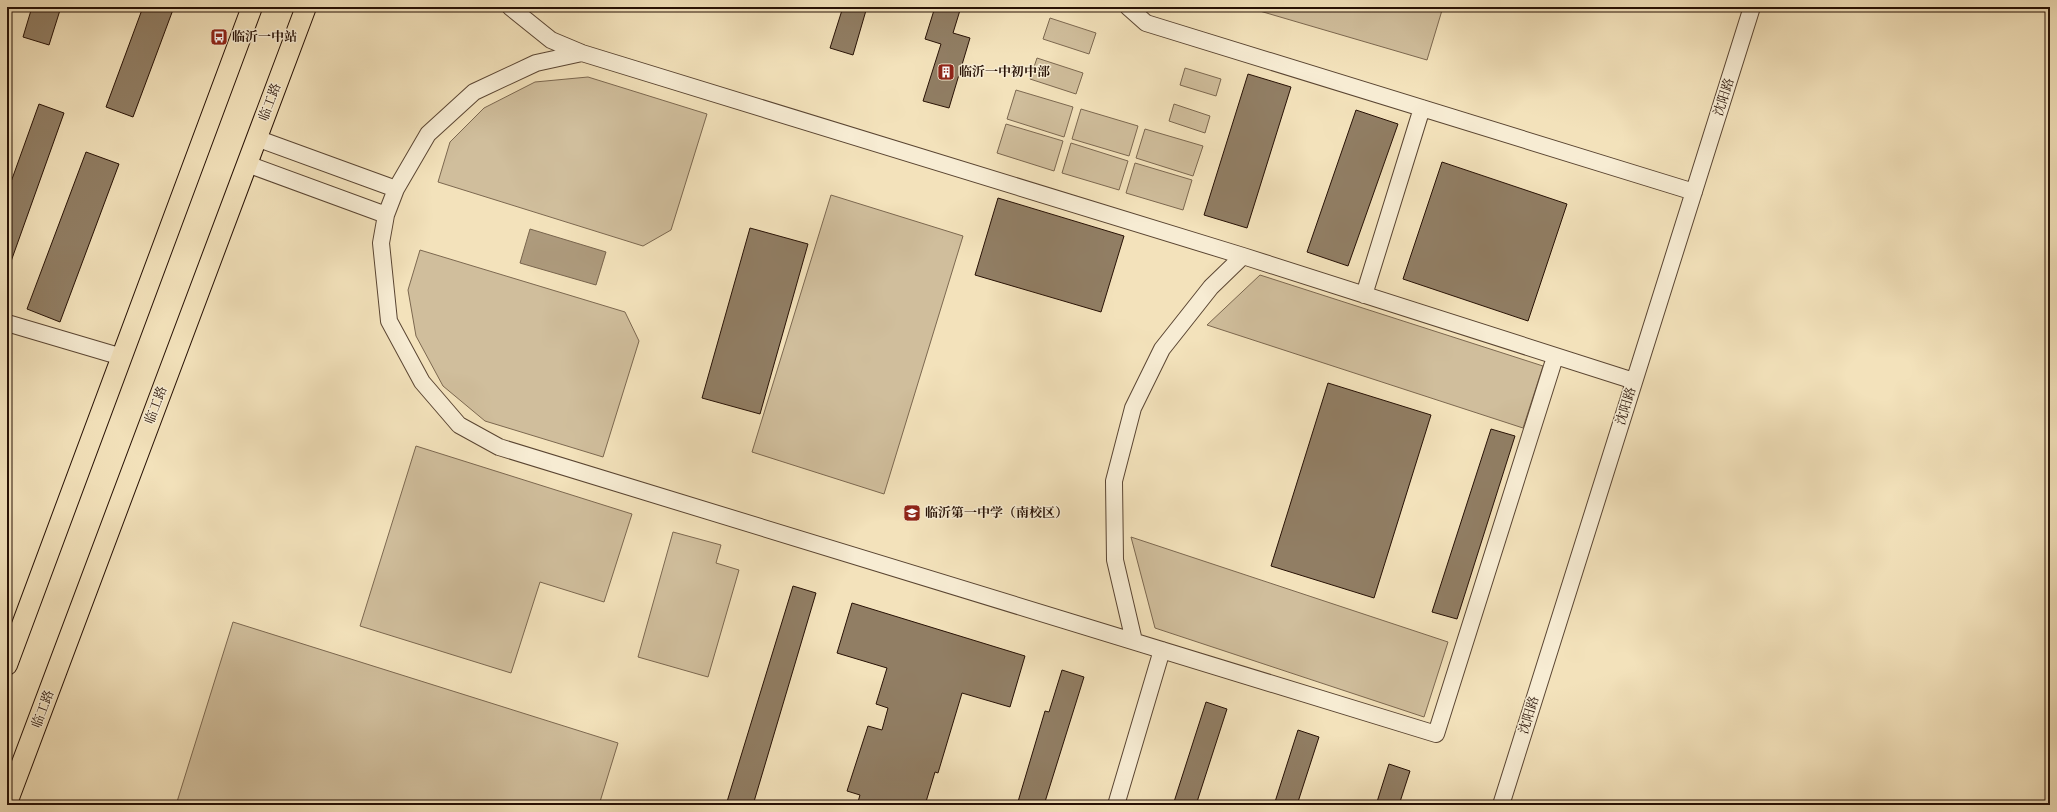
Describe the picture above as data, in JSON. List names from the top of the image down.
{
  "streets": {
    "main road": ["临工路"],
    "street": ["沈阳路"]
  },
  "places": {
    "bus stop": ["临沂一中站"],
    "building": ["临沂一中初中部"],
    "school or university": ["临沂第一中学（南校区）"]
  }
}
